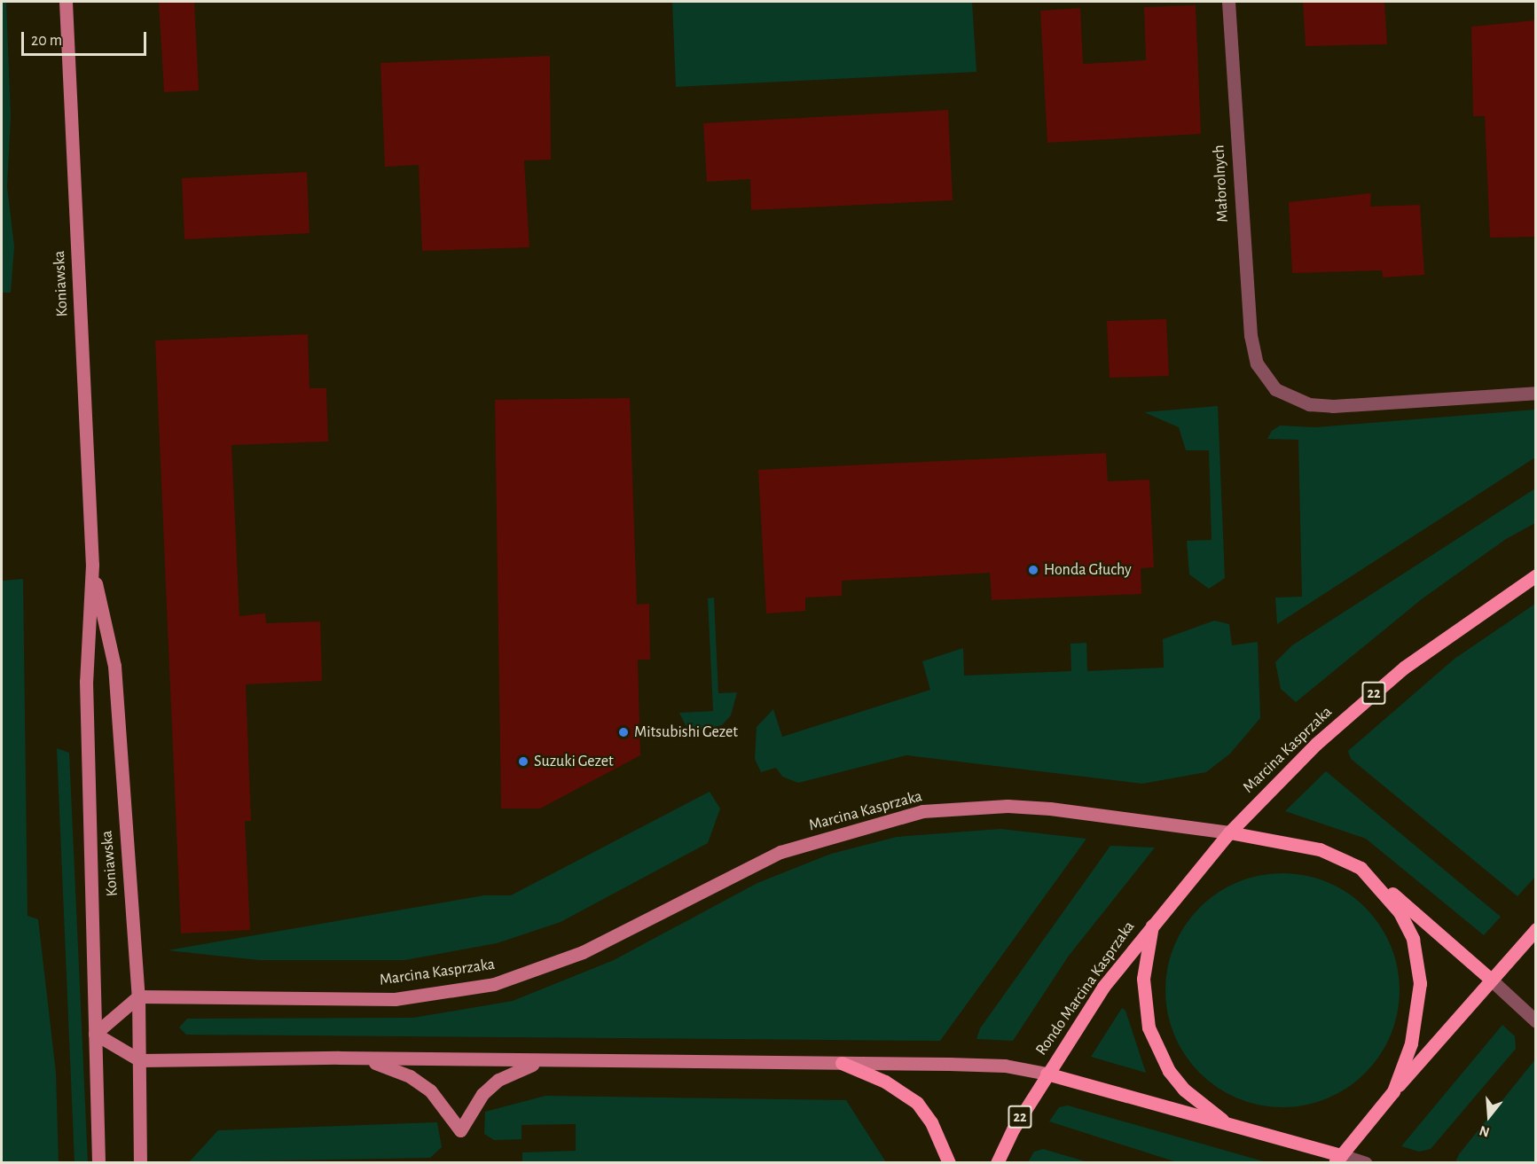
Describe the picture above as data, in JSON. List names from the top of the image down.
{
  "streets": {
    "main road": [
      "Koniawska",
      "22",
      "Marcina Kasprzaka",
      "Rondo Marcina Kasprzaka"
    ],
    "street": ["Małorolnych"]
  },
  "crossings": [
    ["Koniawska", "Marcina Kasprzaka"],
    ["22", "Rondo Marcina Kasprzaka"],
    ["Marcina Kasprzaka", "Rondo Marcina Kasprzaka"]
  ],
  "places": ["Honda Głuchy", "Mitsubishi Gezet", "Suzuki Gezet"],
  "scale_bar": "20 m",
  "north": "bottom"
}
